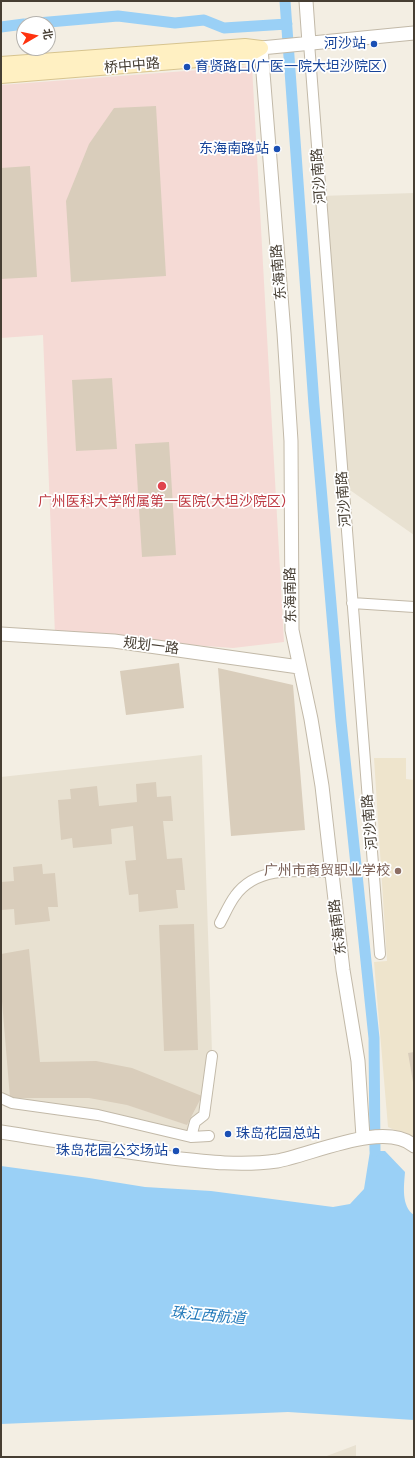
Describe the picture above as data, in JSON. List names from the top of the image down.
{
  "streets": {
    "main road": ["桥中中路"],
    "street": ["河沙南路", "东海南路", "规划一路"]
  },
  "crossings": [
    ["桥中中路", "河沙南路"],
    ["桥中中路", "东海南路"],
    ["东海南路", "规划一路"]
  ],
  "water": ["珠江西航道"],
  "places": [
    "河沙站",
    "育贤路口(广医一院大坦沙院区)",
    "东海南路站",
    "广州医科大学附属第一医院(大坦沙院区)",
    "广州市商贸职业学校",
    "珠岛花园总站",
    "珠岛花园公交场站"
  ],
  "north": "right"
}
